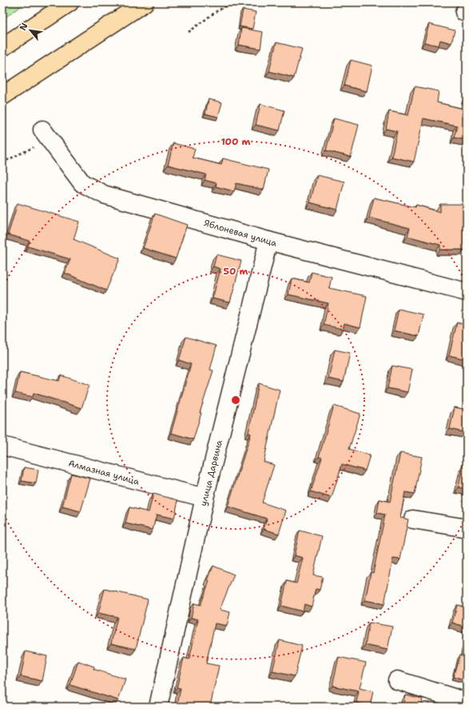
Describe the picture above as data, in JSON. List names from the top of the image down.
{
  "streets": {
    "street": ["Яблоневая улица", "Алмазная улица", "улица Дарвина"]
  },
  "crossings": [
    ["Яблоневая улица", "улица Дарвина"],
    ["Алмазная улица", "улица Дарвина"]
  ],
  "north": "top left",
  "rings": ["100 m", "50 m"]
}
